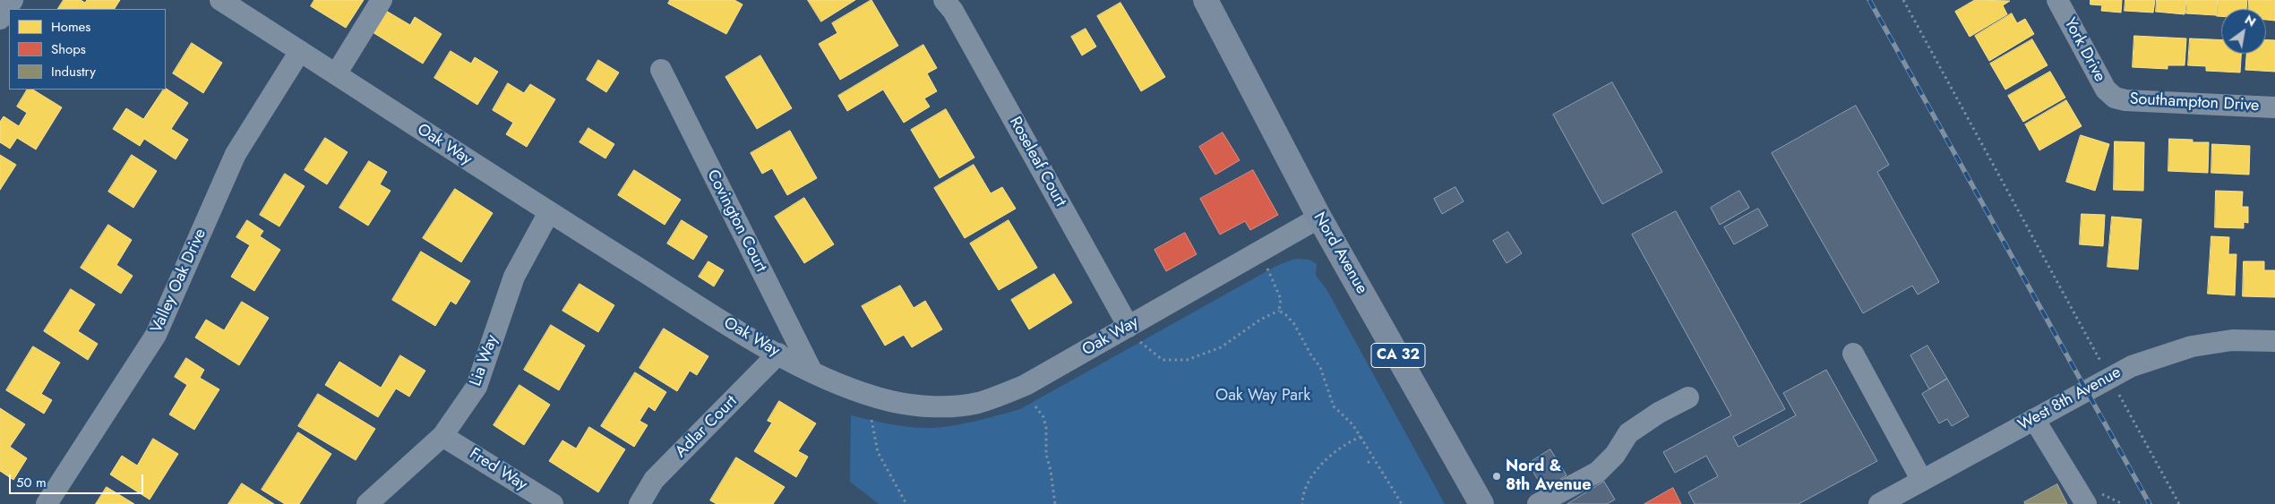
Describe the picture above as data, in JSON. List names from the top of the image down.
{
  "streets": {
    "main road": ["Nord Avenue", "CA 32"],
    "street": [
      "York Drive",
      "Southampton Drive",
      "Oak Way",
      "Roseleaf Court",
      "Covington Court",
      "Valley Oak Drive",
      "Lia Way",
      "West 8th Avenue",
      "Adlar Court",
      "Fred Way"
    ]
  },
  "crossings": [
    ["York Drive", "Southampton Drive"],
    ["Oak Way", "Roseleaf Court"],
    ["Oak Way", "Covington Court"],
    ["Oak Way", "Nord Avenue"],
    ["Oak Way", "Valley Oak Drive"],
    ["Oak Way", "Lia Way"],
    ["Oak Way", "Adlar Court"],
    ["Lia Way", "Fred Way"]
  ],
  "parks": ["Oak Way Park"],
  "places": ["Nord & 8th Avenue"],
  "legend": ["Homes", "Shops", "Industry"],
  "scale_bar": "50 m",
  "north": "top right"
}
